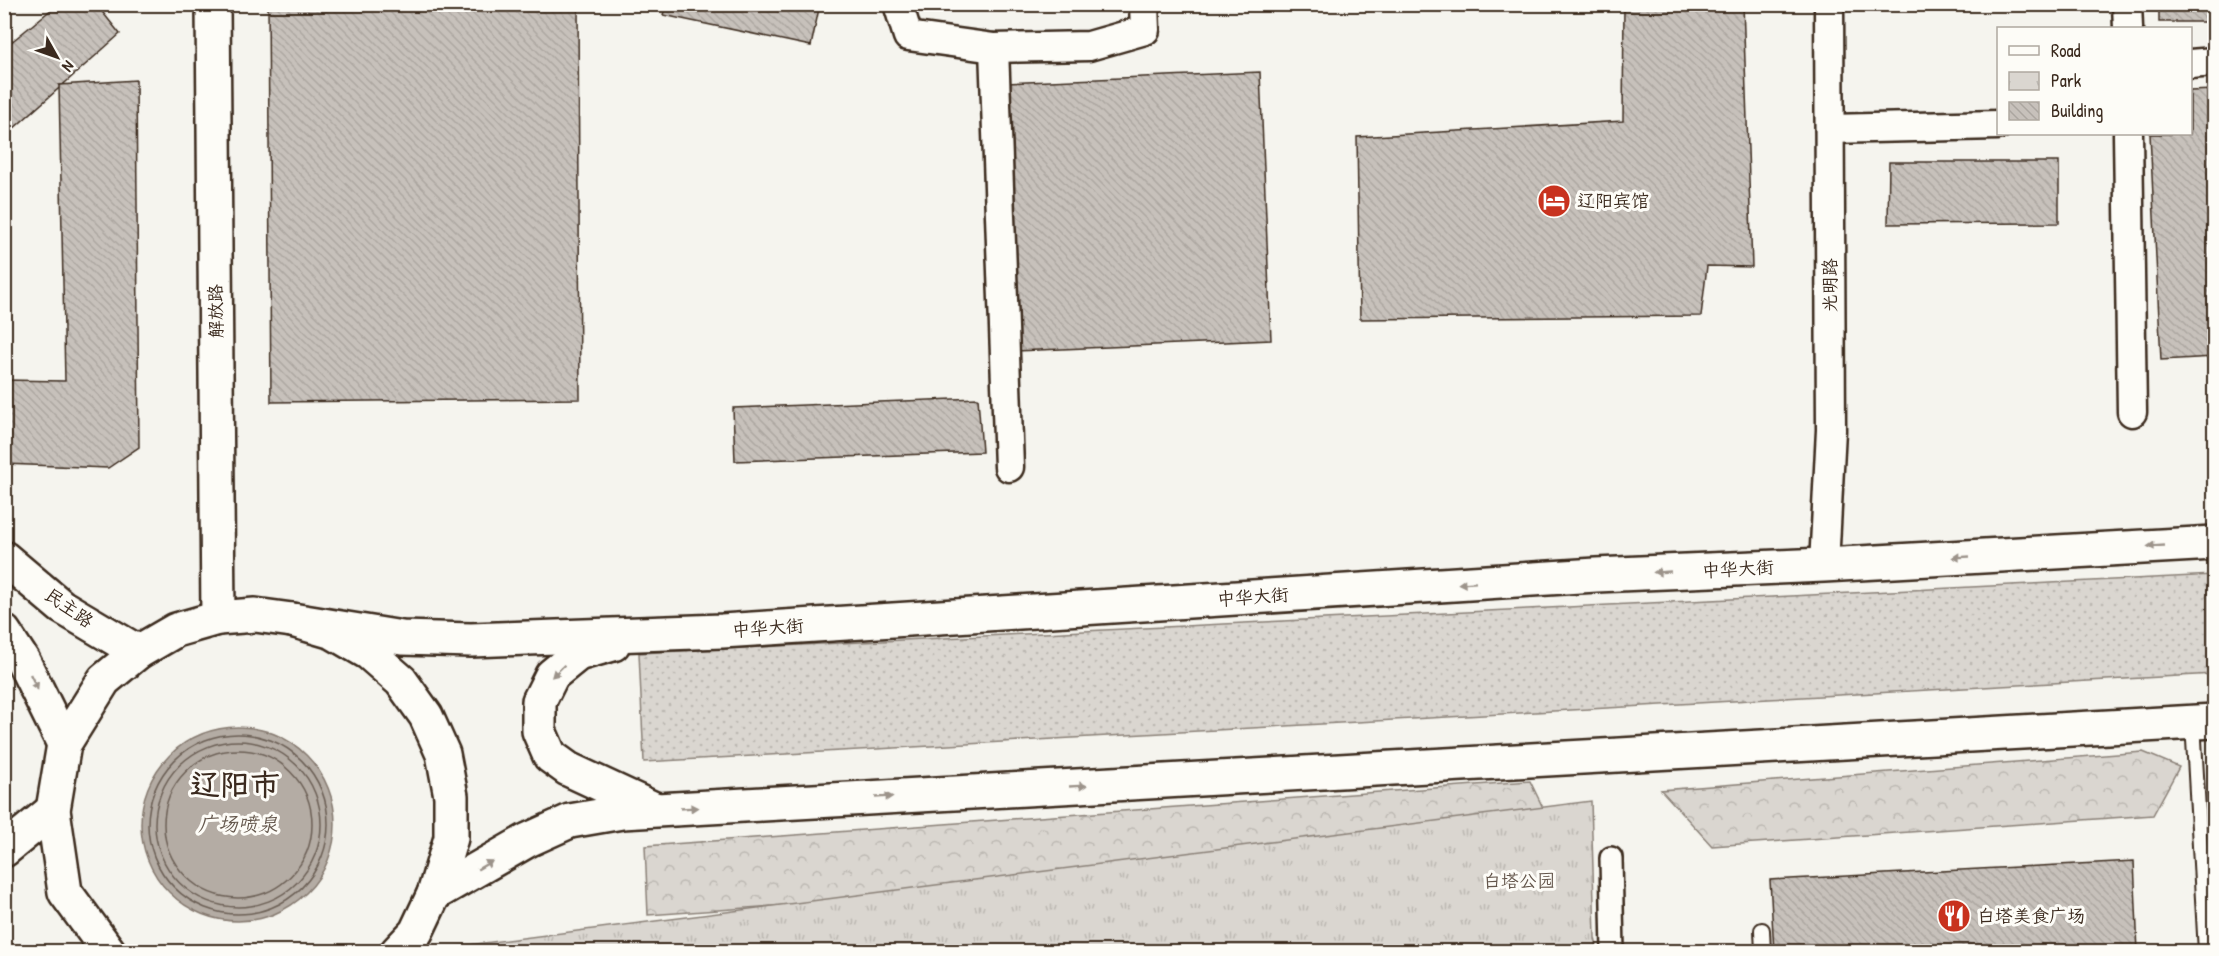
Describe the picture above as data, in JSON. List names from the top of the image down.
{
  "streets": {
    "main road": ["解放路", "中华大街", "民主路"],
    "street": ["光明路"]
  },
  "crossings": [
    ["光明路", "中华大街"]
  ],
  "districts": ["辽阳市"],
  "water": ["广场喷泉"],
  "parks": ["白塔公园"],
  "places": {
    "hotel": ["辽阳宾馆"],
    "restaurant": ["白塔美食广场"]
  },
  "legend": ["Road", "Park", "Building"],
  "north": "bottom right"
}
